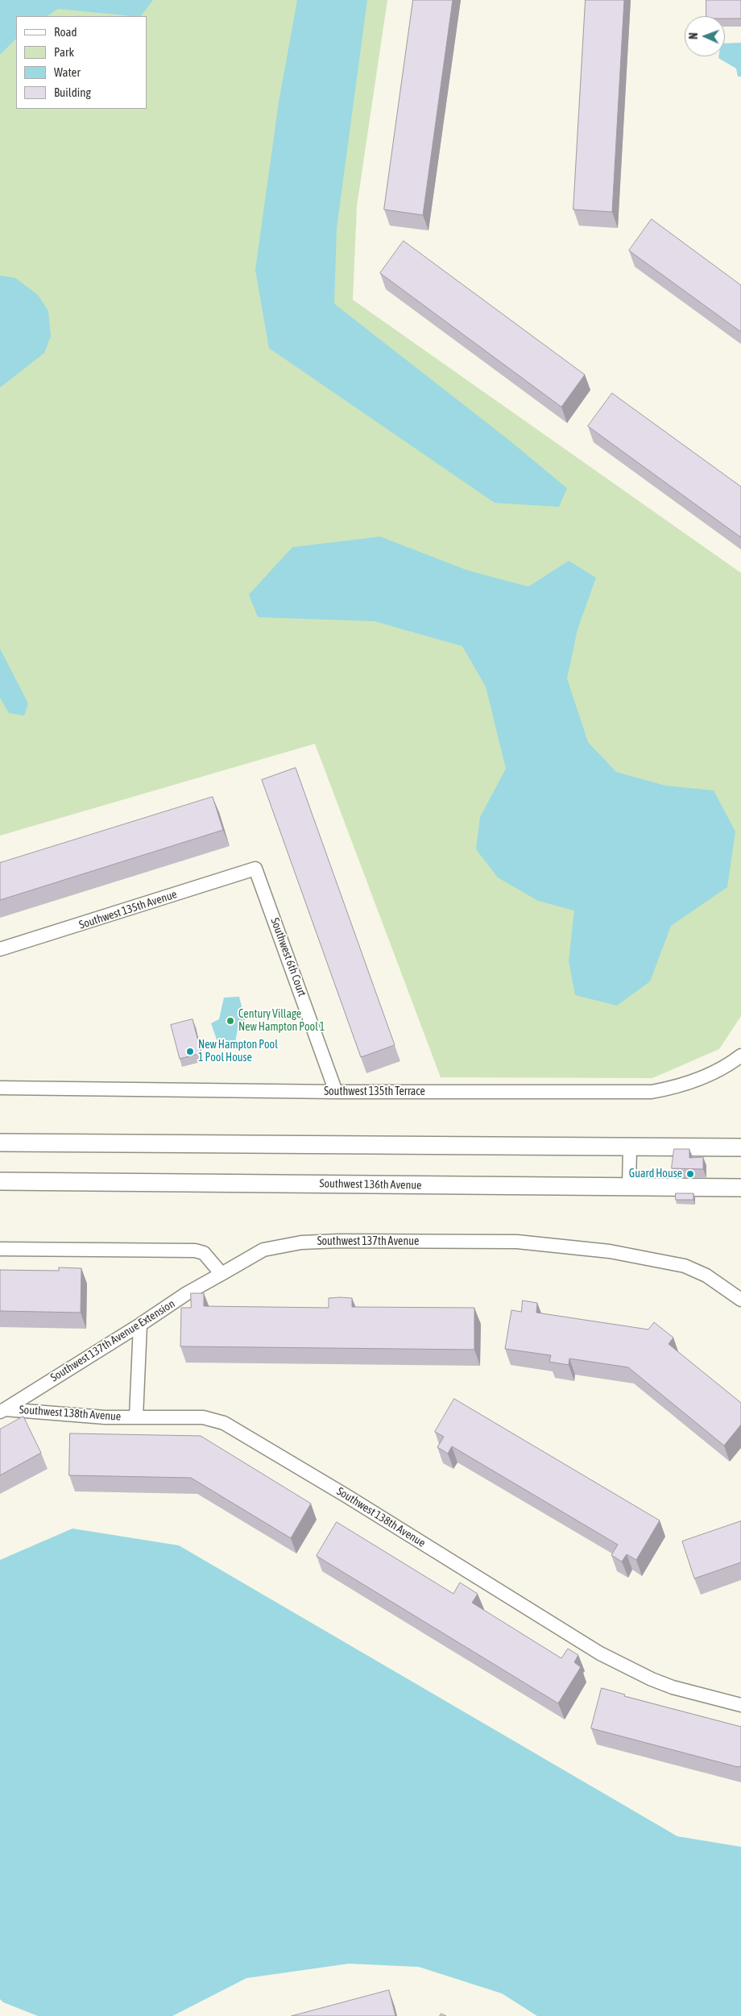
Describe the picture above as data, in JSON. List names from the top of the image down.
{
  "streets": {
    "street": [
      "Southwest 135th Avenue",
      "Southwest 6th Court",
      "Southwest 135th Terrace",
      "Southwest 136th Avenue",
      "Southwest 137th Avenue",
      "Southwest 137th Avenue Extension",
      "Southwest 138th Avenue"
    ]
  },
  "crossings": [
    ["Southwest 135th Avenue", "Southwest 6th Court"],
    ["Southwest 6th Court", "Southwest 135th Terrace"],
    ["Southwest 137th Avenue", "Southwest 137th Avenue Extension"],
    ["Southwest 137th Avenue Extension", "Southwest 138th Avenue"]
  ],
  "places": ["Century Village New Hampton Pool 1", "New Hampton Pool 1 Pool House", "Guard House"],
  "legend": [
    "Road",
    "Park",
    "Water",
    "Building"
  ],
  "north": "left"
}
